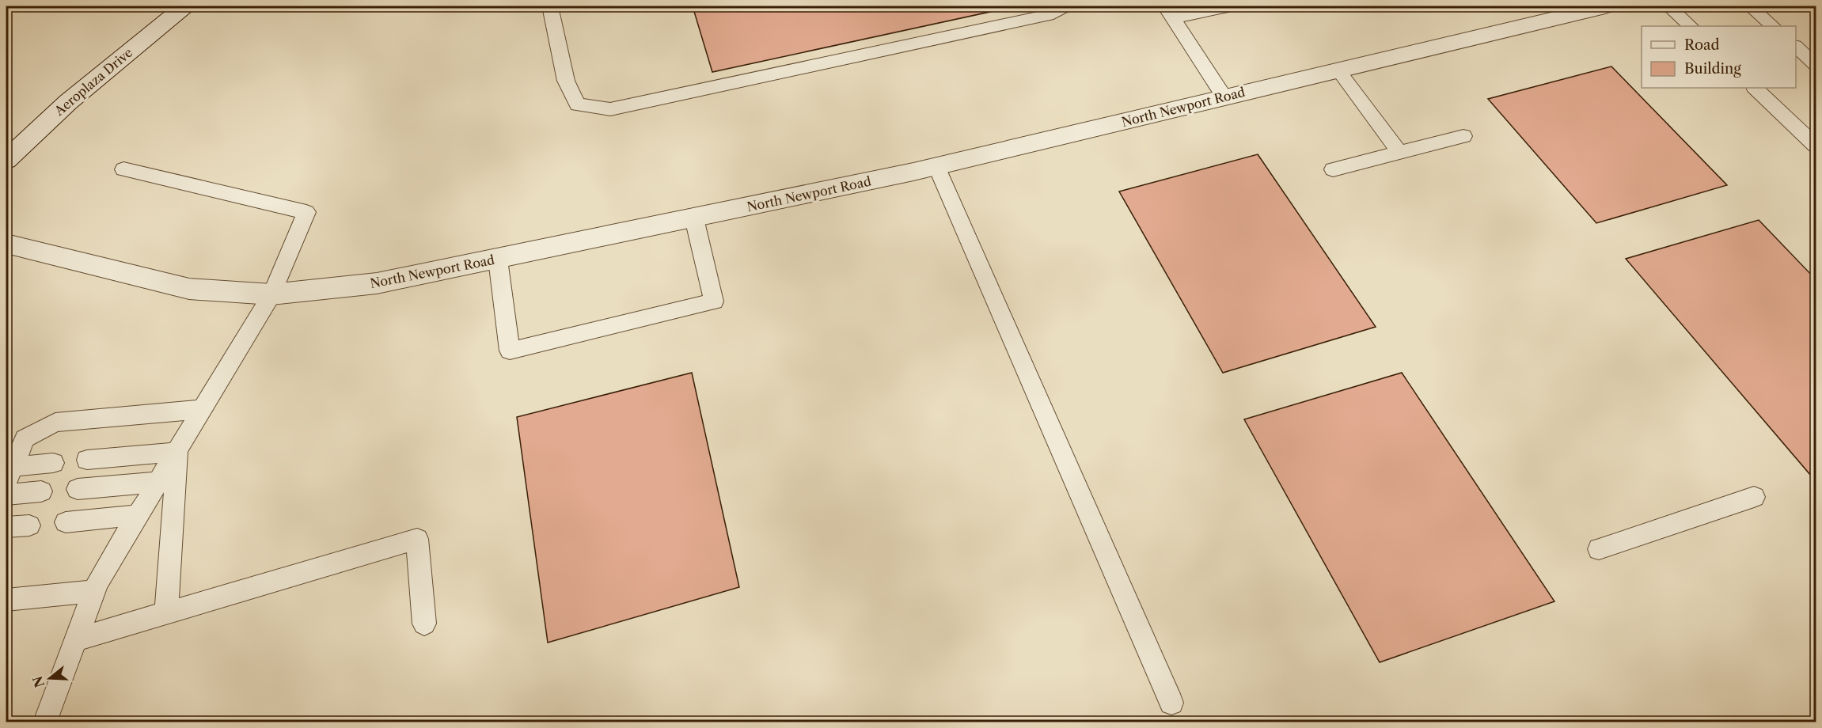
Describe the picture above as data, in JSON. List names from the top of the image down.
{
  "streets": {
    "street": ["Aeroplaza Drive", "North Newport Road"]
  },
  "legend": ["Road", "Building"],
  "north": "left"
}
